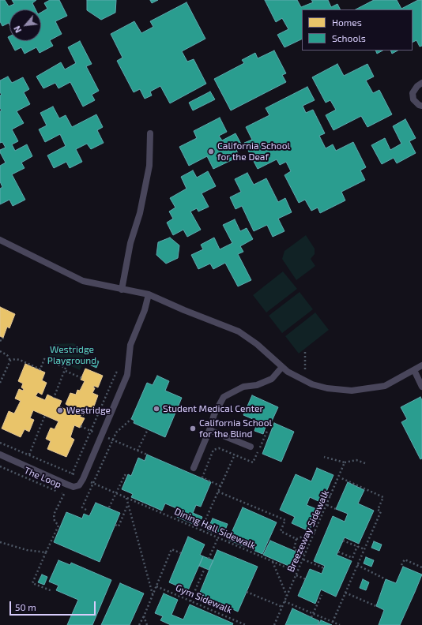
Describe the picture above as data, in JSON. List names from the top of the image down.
{
  "streets": {
    "path": [
      "The Loop",
      "Dining Hall Sidewalk",
      "Breezeway Sidewalk",
      "Gym Sidewalk"
    ]
  },
  "crossings": [
    ["Dining Hall Sidewalk", "Breezeway Sidewalk"]
  ],
  "parks": ["Westridge Playground"],
  "places": [
    "California School for the Deaf",
    "Student Medical Center",
    "Westridge",
    "California School for the Blind"
  ],
  "legend": ["Homes", "Schools"],
  "scale_bar": "50 m",
  "north": "bottom left"
}
